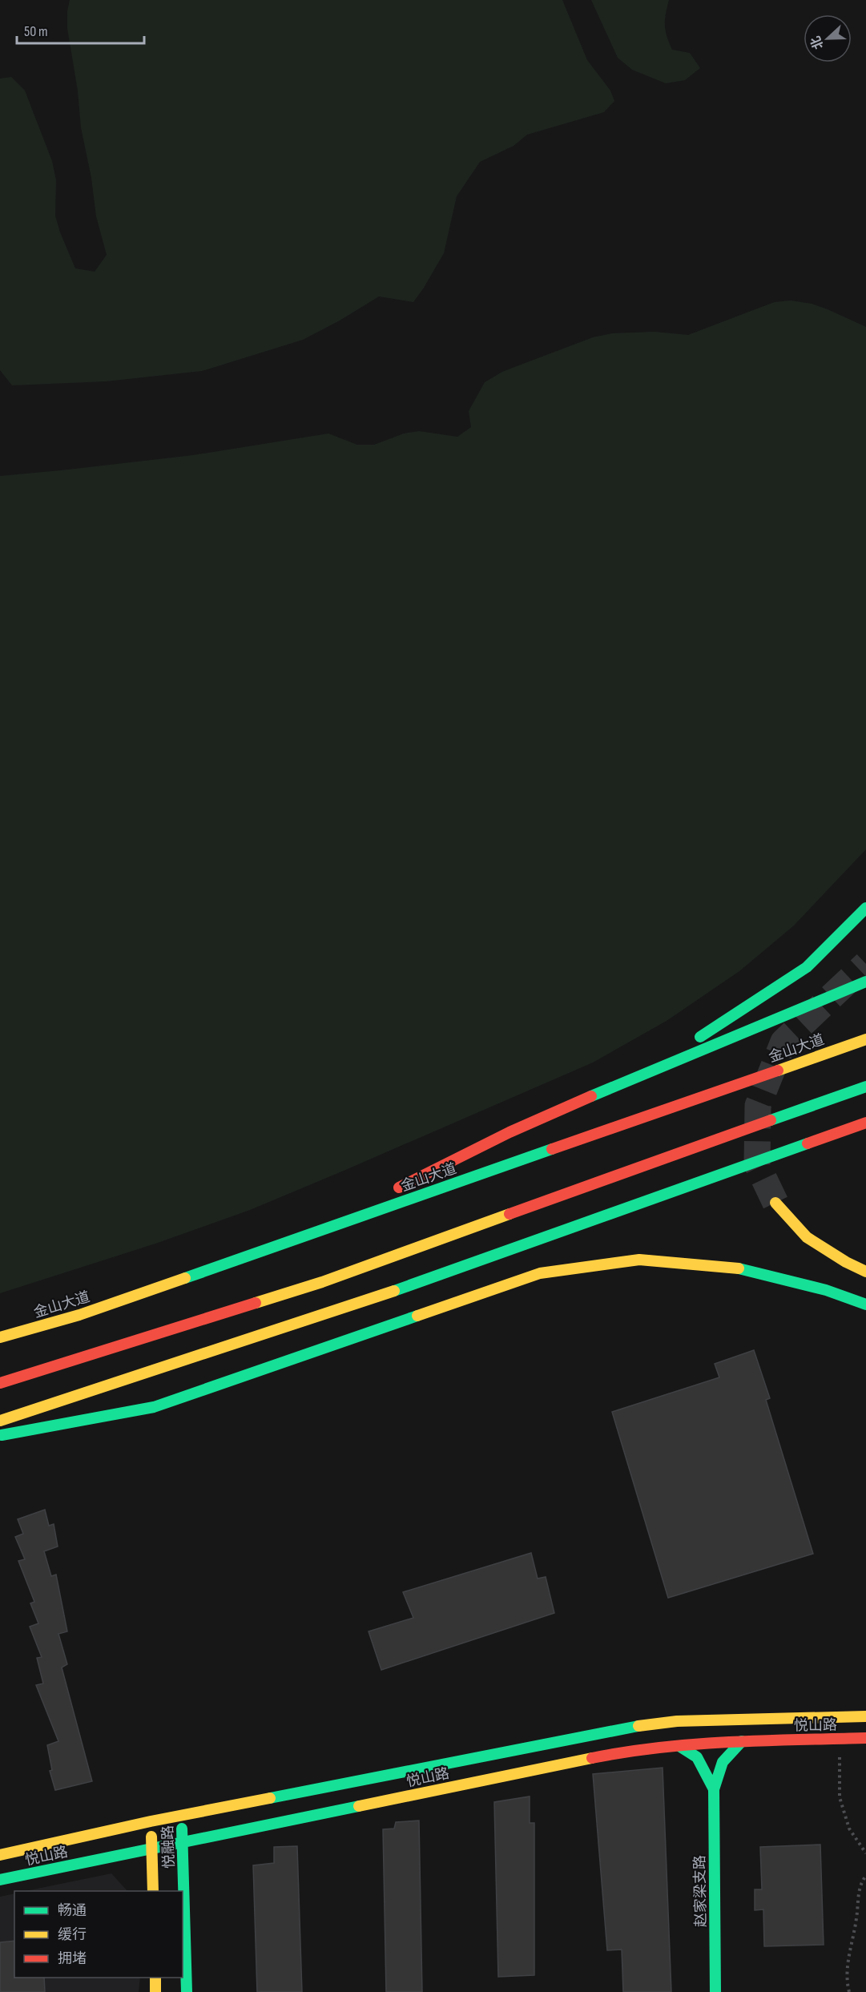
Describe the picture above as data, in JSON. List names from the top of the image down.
{
  "streets": {
    "main road": [
      "金山大道",
      "悦山路",
      "悦融路",
      "赵家梁支路"
    ]
  },
  "crossings": [
    ["悦山路", "悦融路"]
  ],
  "legend": ["畅通", "缓行", "拥堵"],
  "scale_bar": "50 m",
  "north": "left"
}
